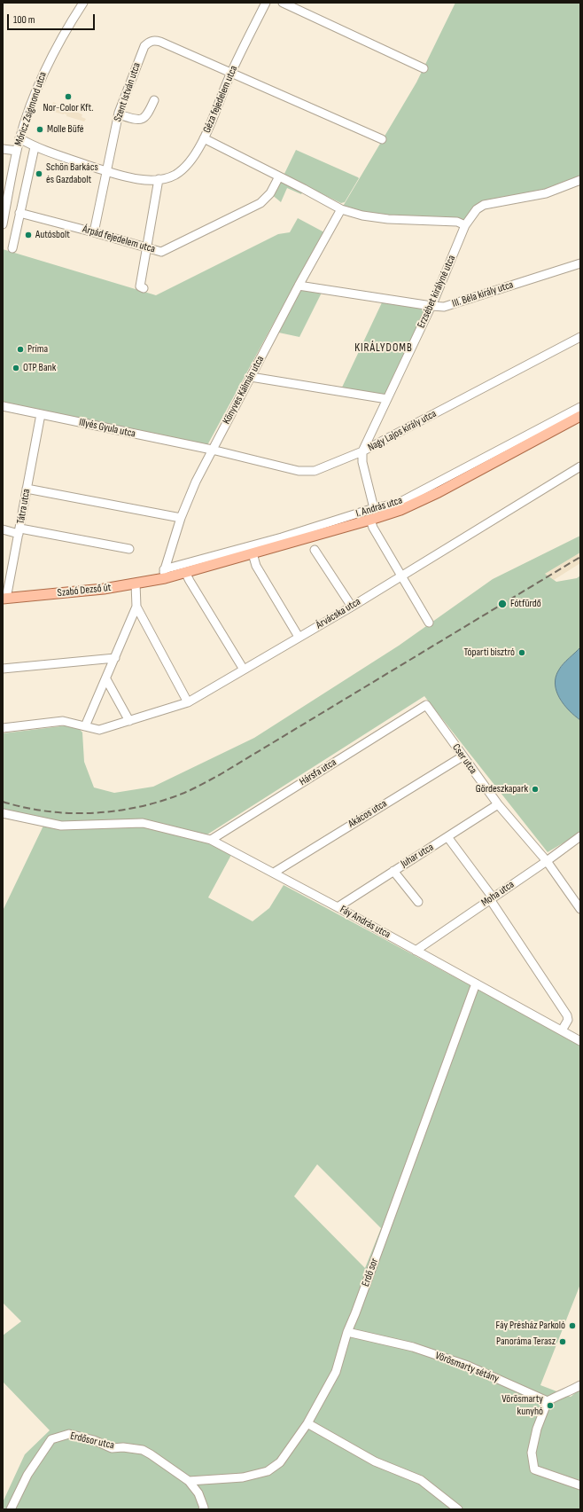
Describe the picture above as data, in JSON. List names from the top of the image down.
{
  "streets": {
    "main road": ["I. András utca", "Szabó Dezső út"],
    "street": [
      "Szent István utca",
      "Géza fejedelem utca",
      "Móricz Zsigmond utca",
      "Árpád fejedelem utca",
      "Erzsébet királyné utca",
      "III. Béla király utca",
      "Könyves Kálmán utca",
      "Illyés Gyula utca",
      "Nagy Lajos király utca",
      "Tátra utca",
      "Árvácska utca",
      "Cser utca",
      "Hársfa utca",
      "Akácos utca",
      "Juhar utca",
      "Moha utca",
      "Fáy András utca",
      "Erdő sor",
      "Vörösmarty sétány",
      "Erdősor utca"
    ]
  },
  "crossings": [
    ["Szent István utca", "Géza fejedelem utca"],
    ["Szent István utca", "Árpád fejedelem utca"],
    ["Géza fejedelem utca", "Móricz Zsigmond utca"],
    ["Erzsébet királyné utca", "III. Béla király utca"],
    ["Erzsébet királyné utca", "Nagy Lajos király utca"],
    ["Erzsébet királyné utca", "I. András utca"],
    ["III. Béla király utca", "Könyves Kálmán utca"],
    ["Könyves Kálmán utca", "Illyés Gyula utca"],
    ["Könyves Kálmán utca", "Nagy Lajos király utca"],
    ["Könyves Kálmán utca", "I. András utca"],
    ["Könyves Kálmán utca", "Szabó Dezső út"],
    ["Illyés Gyula utca", "Nagy Lajos király utca"],
    ["Illyés Gyula utca", "Tátra utca"],
    ["Tátra utca", "Szabó Dezső út"],
    ["I. András utca", "Szabó Dezső út"],
    ["Cser utca", "Hársfa utca"],
    ["Cser utca", "Akácos utca"],
    ["Cser utca", "Juhar utca"],
    ["Cser utca", "Moha utca"],
    ["Hársfa utca", "Fáy András utca"],
    ["Akácos utca", "Fáy András utca"],
    ["Juhar utca", "Fáy András utca"],
    ["Moha utca", "Fáy András utca"],
    ["Fáy András utca", "Erdő sor"],
    ["Erdő sor", "Vörösmarty sétány"],
    ["Erdő sor", "Erdősor utca"]
  ],
  "districts": ["KIRÁLYDOMB"],
  "places": [
    "Nor-Color Kft.",
    "Molle Büfé",
    "Schön Barkács és Gazdabolt",
    "Autósbolt",
    "Príma",
    "OTP Bank",
    "Fótfürdő",
    "Tóparti bisztró",
    "Gördeszkapark",
    "Fáy Présház Parkoló",
    "Panoráma Terasz",
    "Vörösmarty kunyhó"
  ],
  "scale_bar": "100 m"
}
